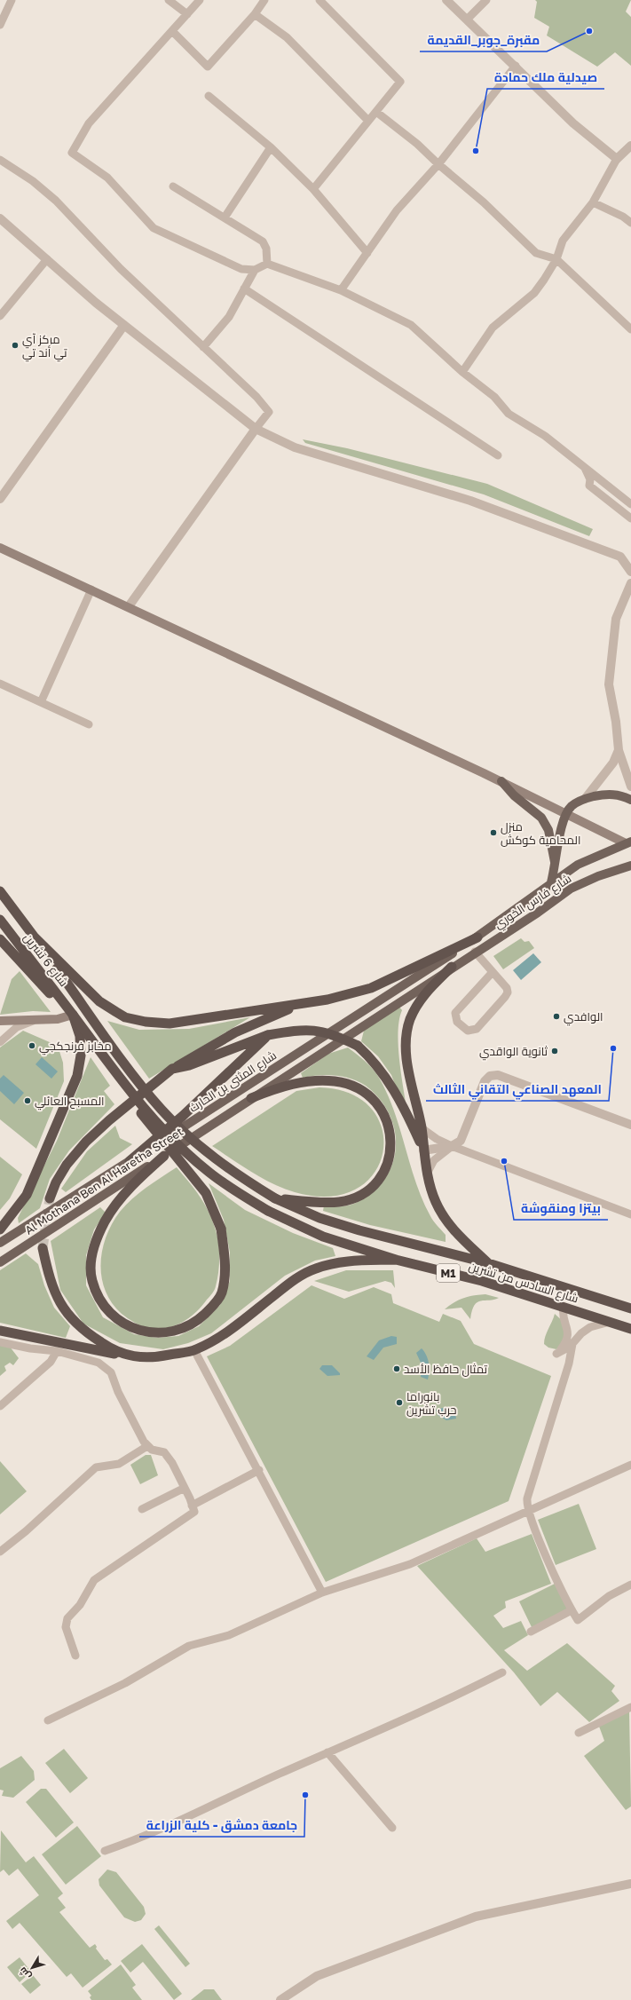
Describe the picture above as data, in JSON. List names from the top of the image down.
{
  "streets": {
    "highway": ["شارع 6 تشرين", "M1", "شارع السادس من تشرين"],
    "main road": ["شارع فارس الخوري", "شارع المثنى بن الحارث", "Al Mothana Ben Al Haretha Street"]
  },
  "crossings": [
    ["شارع فارس الخوري", "شارع المثنى بن الحارث"],
    ["شارع فارس الخوري", "Al Mothana Ben Al Haretha Street"],
    ["شارع 6 تشرين", "شارع السادس من تشرين"]
  ],
  "places": [
    "مقبرة_جوبر_القديمة",
    "صيدلية ملك حمادة",
    "مركز آي تي أند تي",
    "منزل المحامية كوكش",
    "الوافدي",
    "مخابز فرنجكجي",
    "المعهد الصناعي التقاني الثالث",
    "ثانوية الواقدي",
    "المسبح العائلي",
    "بيتزا ومنقوشة",
    "تمثال حافظ الأسد",
    "بانوراما حرب تشرين",
    "جامعة دمشق - كلية الزراعة"
  ],
  "north": "bottom left"
}
